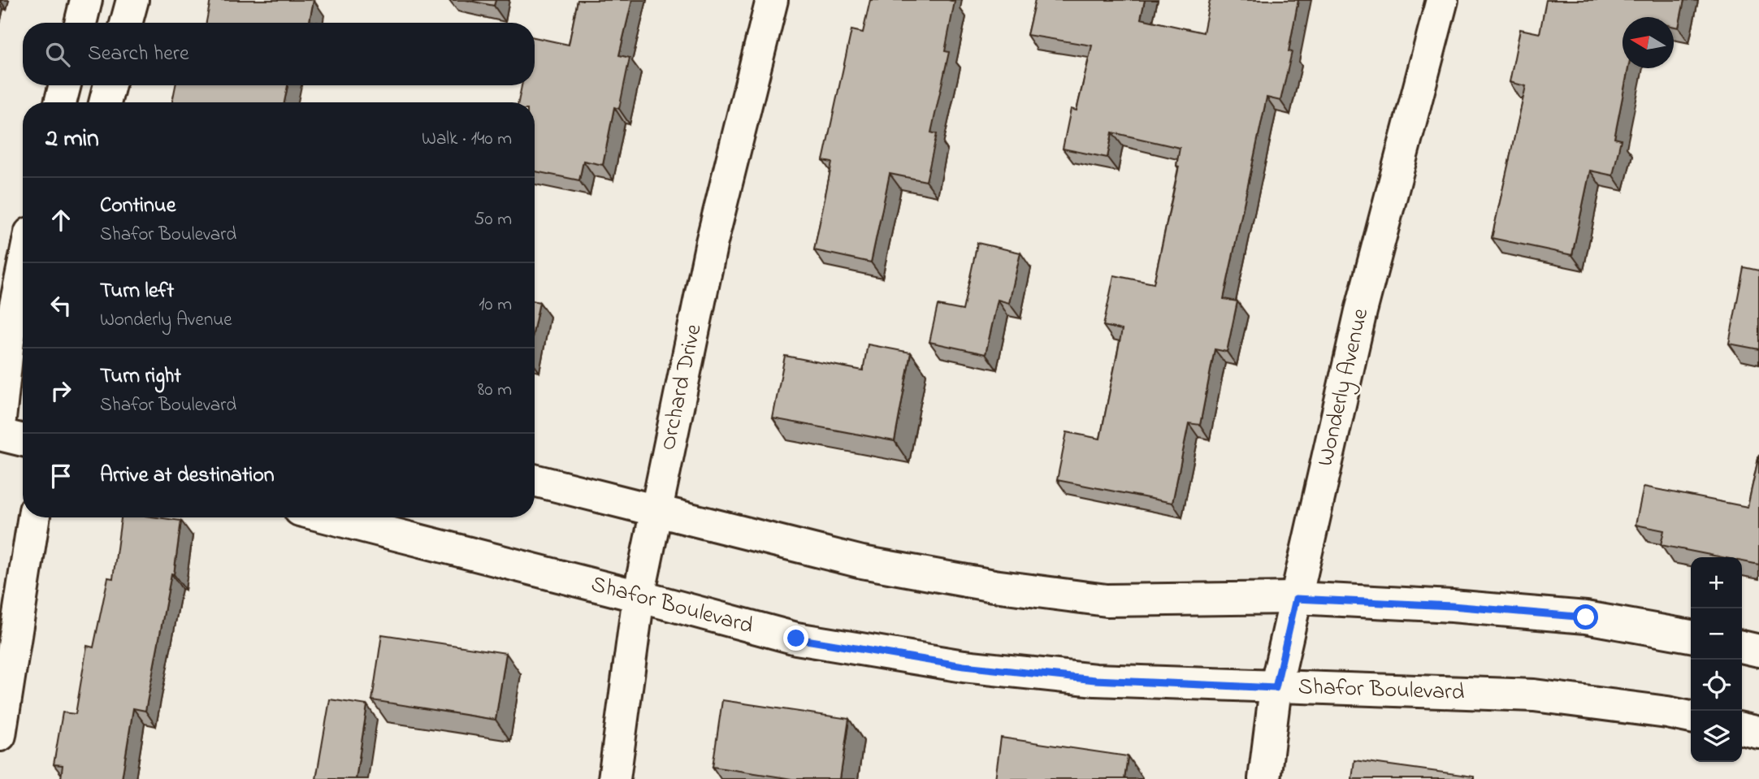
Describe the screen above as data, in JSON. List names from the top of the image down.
{
  "streets": {
    "street": ["Orchard Drive", "Wonderly Avenue", "Shafor Boulevard"]
  },
  "crossings": [
    ["Orchard Drive", "Shafor Boulevard"],
    ["Wonderly Avenue", "Shafor Boulevard"]
  ],
  "north": "left",
  "page": {
    "search": "Search here",
    "heading": ["2 min", "Walk · 140 m"],
    "list": [
      ["Continue", "Shafor Boulevard", "50 m"],
      ["Turn left", "Wonderly Avenue", "10 m"],
      ["Turn right", "Shafor Boulevard", "80 m"],
      "Arrive at destination"
    ],
    "map_buttons": ["+", "−"]
  }
}
